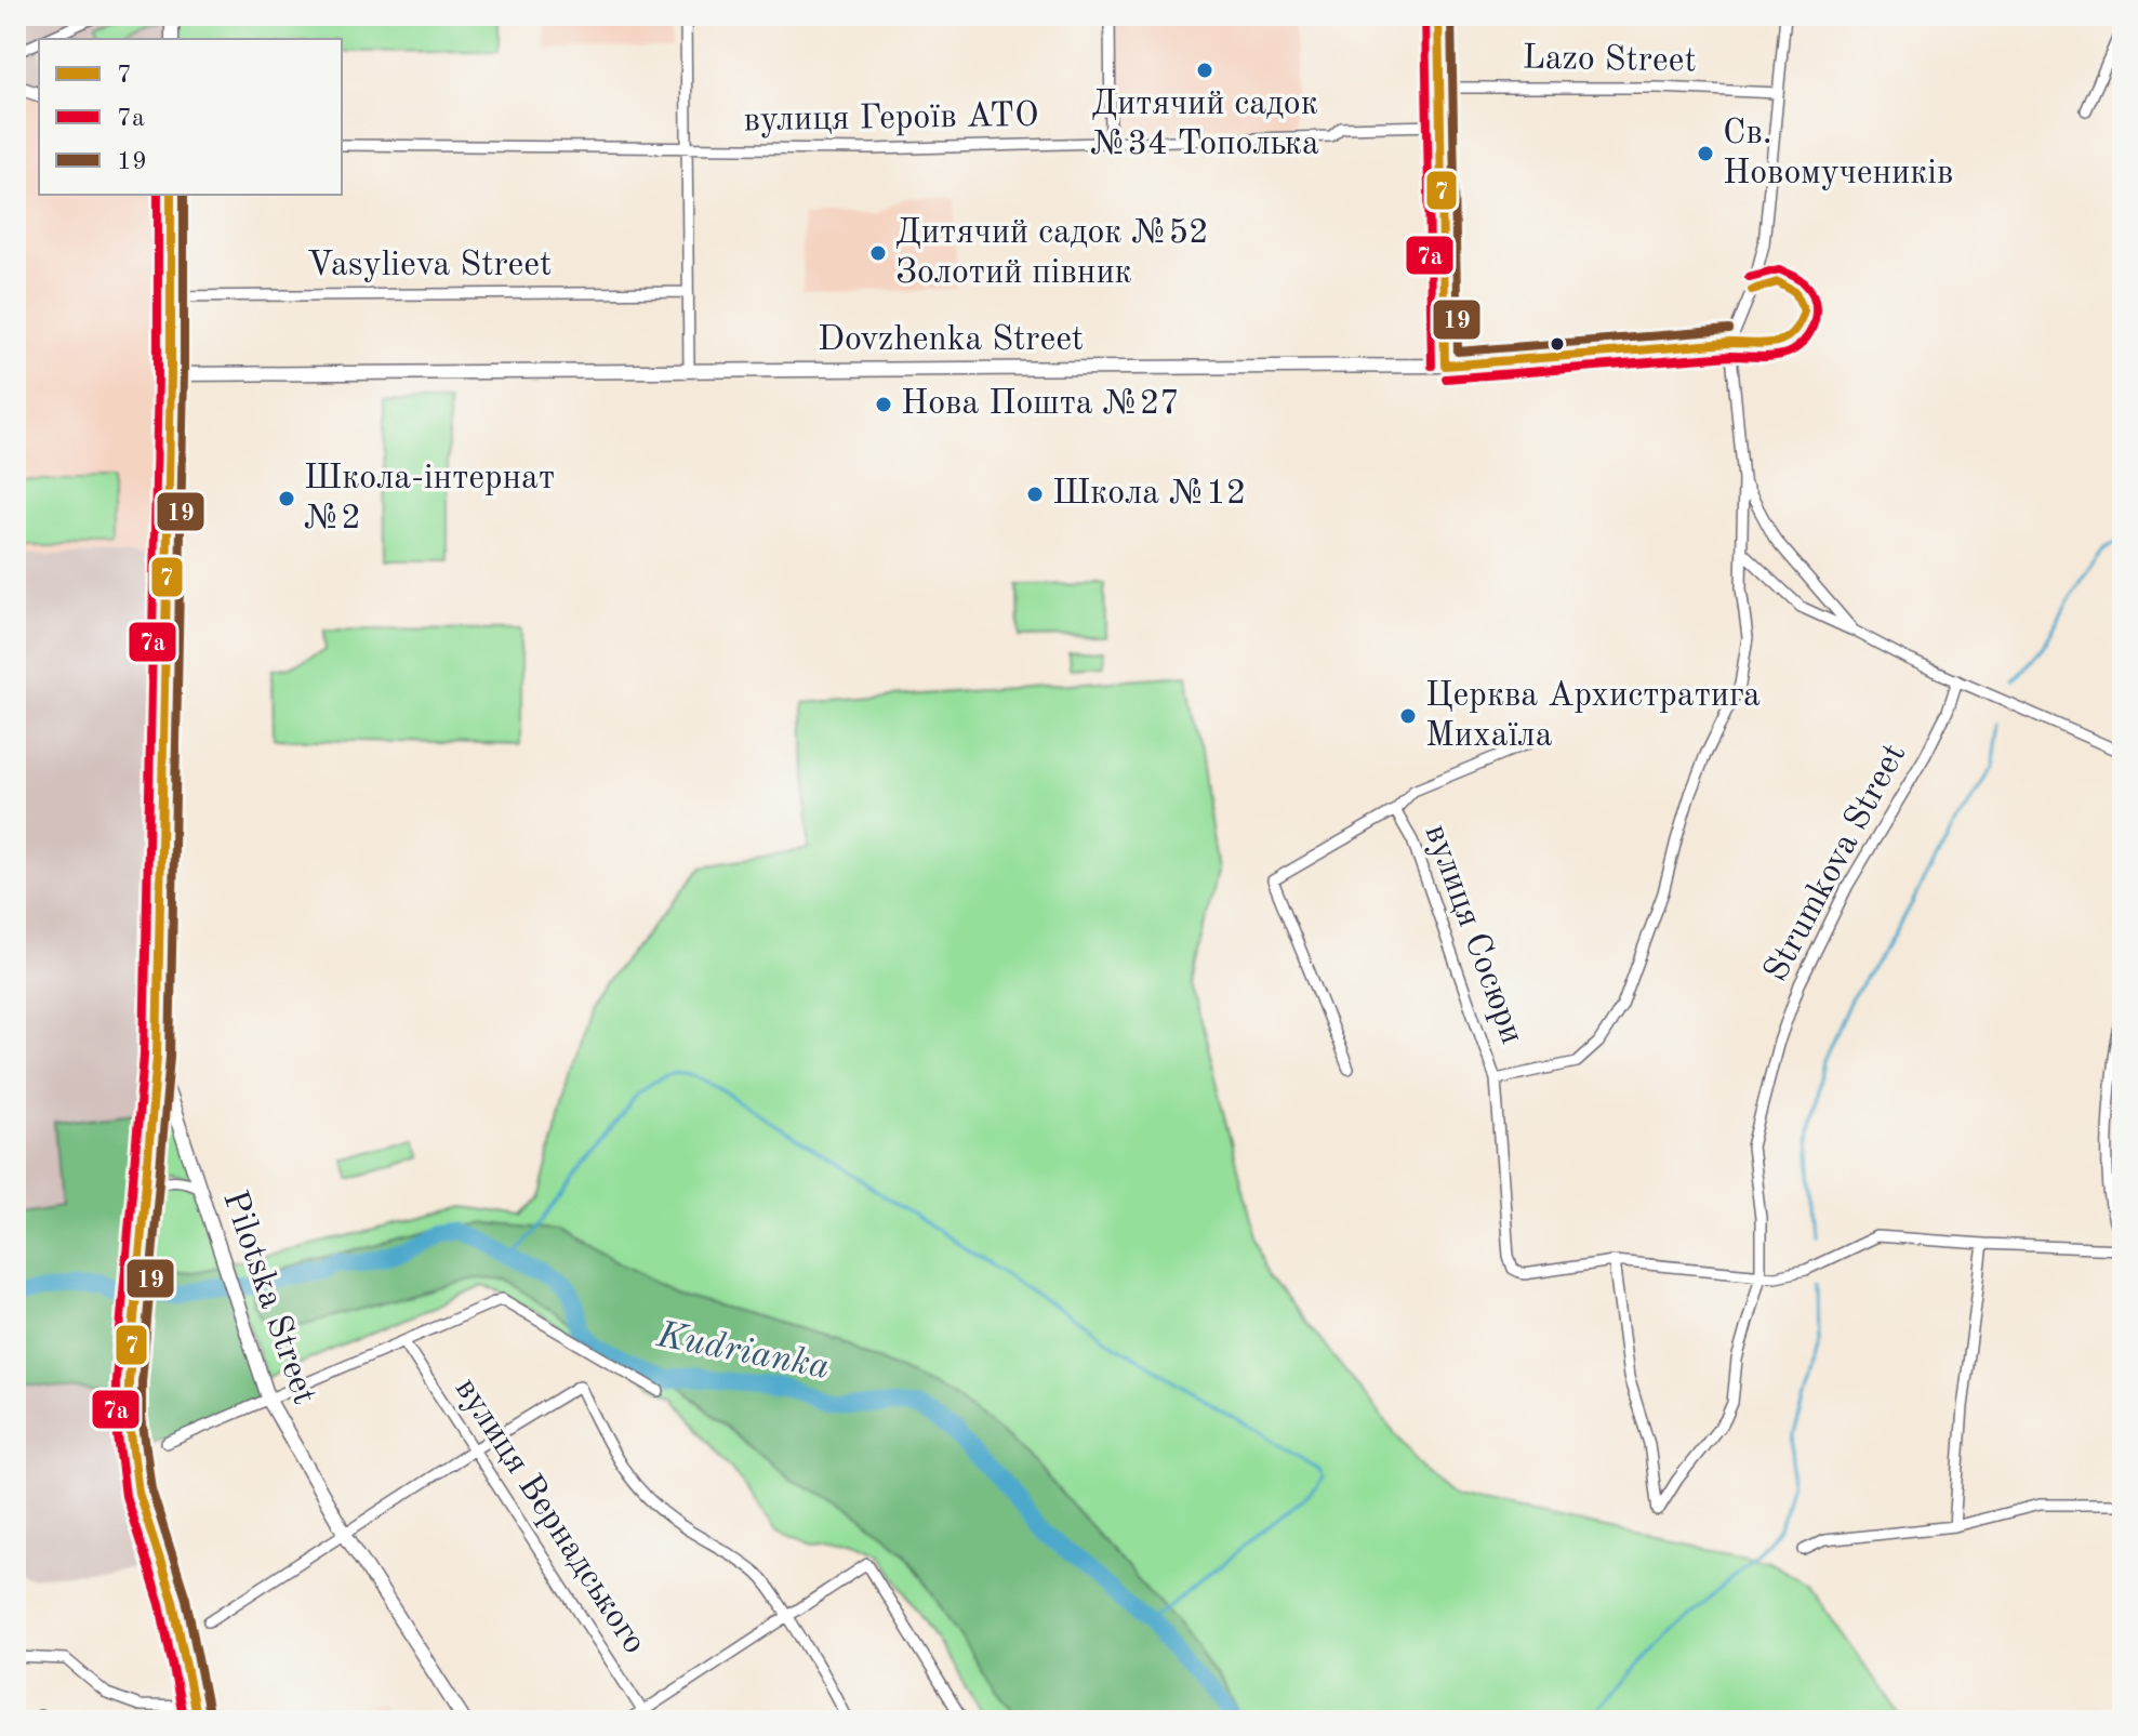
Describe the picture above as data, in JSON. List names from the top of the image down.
{
  "streets": {
    "street": [
      "Lazo Street",
      "вулиця Героїв АТО",
      "Vasylieva Street",
      "Dovzhenka Street",
      "Strumkova Street",
      "вулиця Сосюри",
      "Pilotska Street",
      "вулиця Вернадського"
    ]
  },
  "crossings": [
    ["Strumkova Street", "вулиця Сосюри"]
  ],
  "water": ["Kudrianka"],
  "places": [
    "Дитячий садок №34 Тополька",
    "Св. Новомучеників",
    "Дитячий садок №52 Золотий півник",
    "Нова Пошта №27",
    "Школа №12",
    "Школа-інтернат №2",
    "Церква Архистратига Михаїла"
  ],
  "lines": ["transit line 7", "transit line 7а", "transit line 19"],
  "legend": ["7", "7а", "19"]
}
